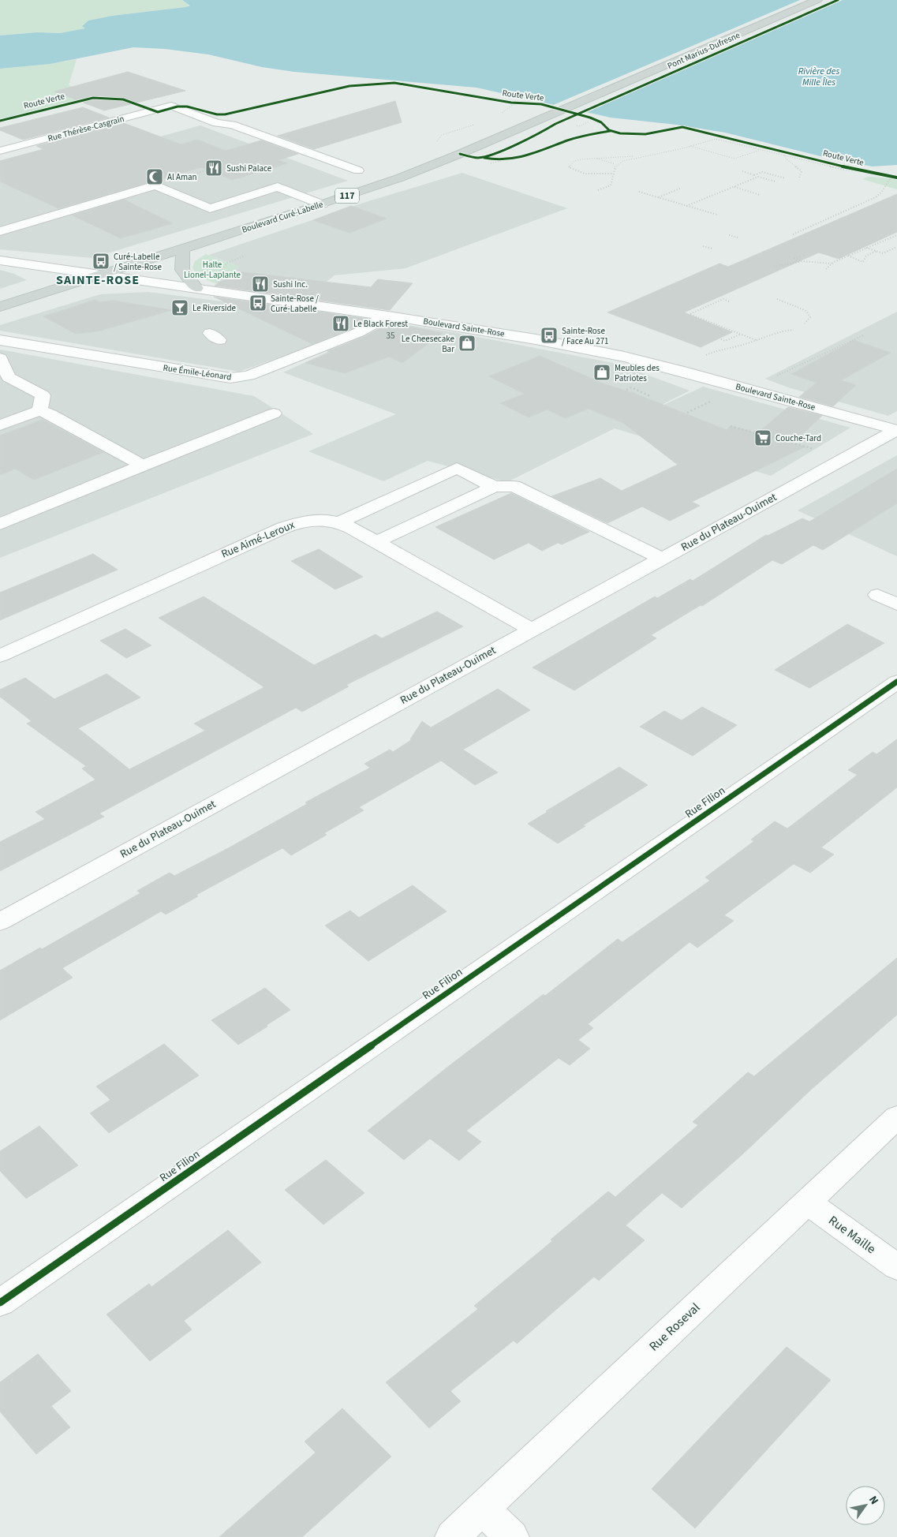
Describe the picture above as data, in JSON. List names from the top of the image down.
{
  "streets": {
    "main road": ["Pont Marius-Dufresne", "117", "Boulevard Curé-Labelle"],
    "street": [
      "Rue Thérèse-Casgrain",
      "Boulevard Sainte-Rose",
      "Rue Émile-Léonard",
      "Rue du Plateau-Ouimet",
      "Rue Aimé-Leroux",
      "Rue Filion",
      "Rue Maille",
      "Rue Roseval"
    ],
    "cycle path": ["Route Verte"]
  },
  "crossings": [
    ["Pont Marius-Dufresne", "Boulevard Curé-Labelle"],
    ["Boulevard Curé-Labelle", "Boulevard Sainte-Rose"],
    ["Boulevard Sainte-Rose", "Rue Émile-Léonard"],
    ["Boulevard Sainte-Rose", "Rue du Plateau-Ouimet"],
    ["Rue du Plateau-Ouimet", "Rue Aimé-Leroux"],
    ["Rue Maille", "Rue Roseval"]
  ],
  "districts": ["SAINTE-ROSE"],
  "water": ["Rivière des Mille Îles"],
  "parks": ["Halte Lionel-Laplante"],
  "places": {
    "restaurant": ["Sushi Palace", "Sushi Inc.", "Le Black Forest"],
    "mosque": ["Al Aman"],
    "bus stop": ["Curé-Labelle / Sainte-Rose", "Sainte-Rose / Curé-Labelle", "Sainte-Rose / Face Au 271"],
    "bar": ["Le Riverside"],
    "shop": ["Le Cheesecake Bar", "Meubles des Patriotes"],
    "supermarket": ["Couche-Tard"]
  },
  "house_numbers": ["35"],
  "north": "top right"
}
